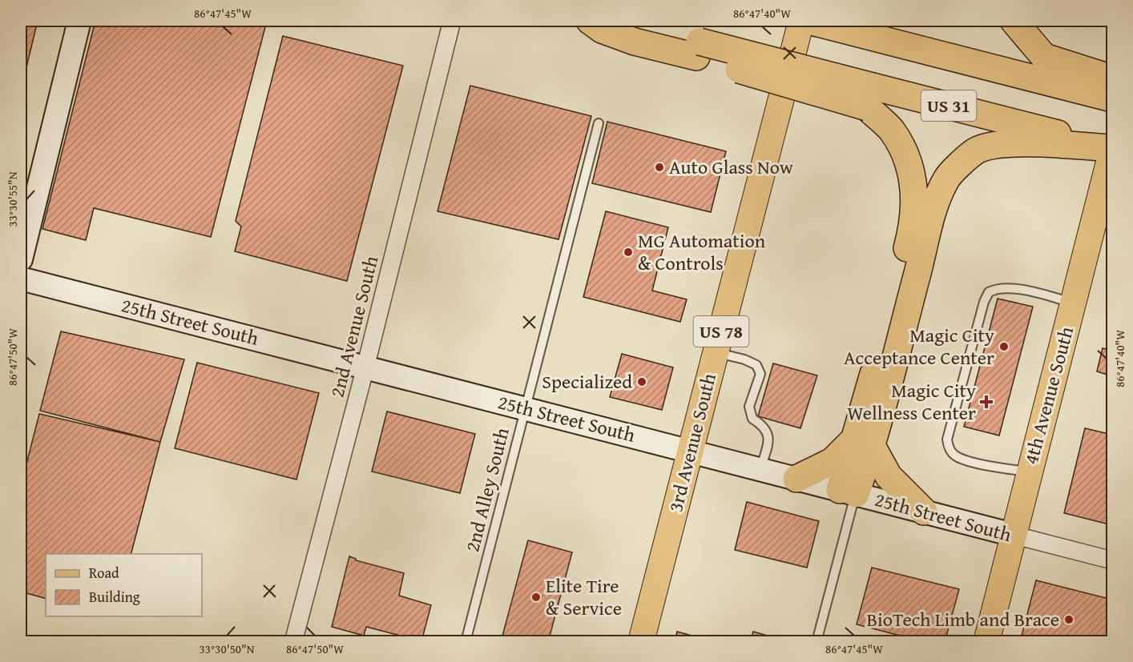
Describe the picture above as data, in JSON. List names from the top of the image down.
{
  "streets": {
    "highway": ["US 31"],
    "main road": ["US 78", "4th Avenue South", "3rd Avenue South"],
    "street": ["25th Street South", "2nd Avenue South"],
    "lane": ["2nd Alley South"]
  },
  "crossings": [
    ["US 31", "3rd Avenue South"],
    ["25th Street South", "2nd Avenue South"],
    ["25th Street South", "4th Avenue South"],
    ["25th Street South", "3rd Avenue South"],
    ["25th Street South", "2nd Alley South"]
  ],
  "places": {
    "other": [
      "Auto Glass Now",
      "MG Automation & Controls",
      "Magic City Acceptance Center",
      "Specialized",
      "Elite Tire & Service",
      "BioTech Limb and Brace"
    ],
    "health": ["Magic City Wellness Center"]
  },
  "legend": ["Road", "Building"],
  "coordinates": [
    "86°47'45\"W",
    "86°47'40\"W",
    "33°30'55\"N",
    "86°47'50\"W",
    "33°30'50\"N"
  ]
}
